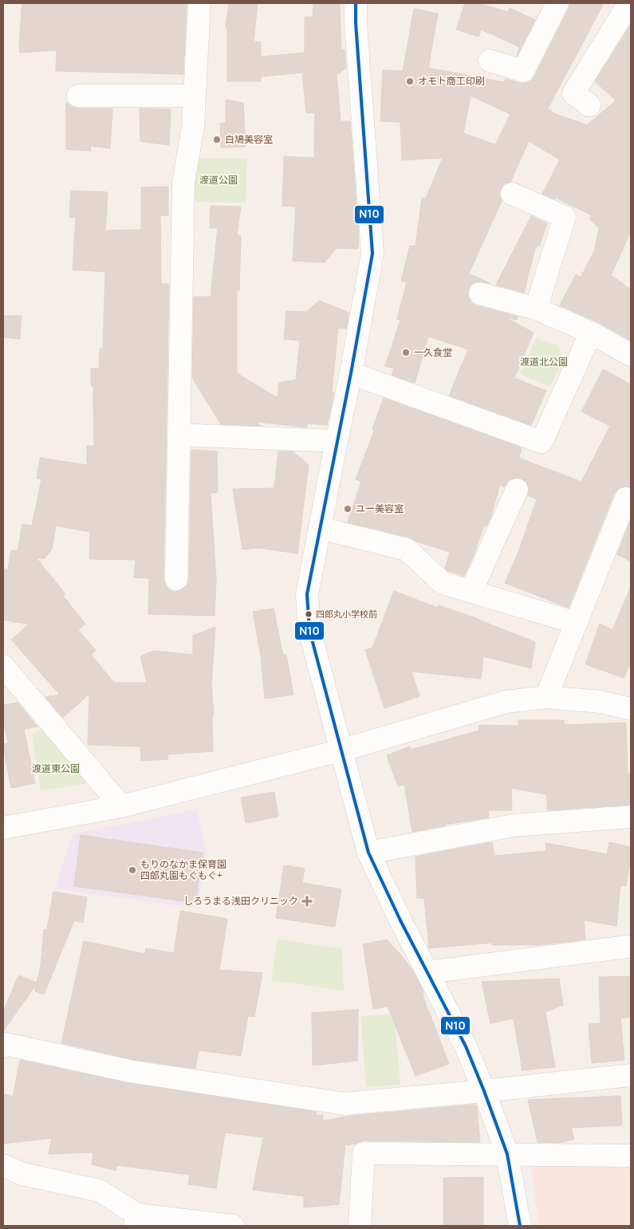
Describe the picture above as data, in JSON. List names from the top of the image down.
{
  "parks": ["渡道公園", "渡道北公園", "渡道東公園"],
  "places": {
    "other": [
      "オモト商工印刷",
      "白鳩美容室",
      "一久食堂",
      "ユー美容室",
      "四郎丸小学校前",
      "もりのなかま保育園 四郎丸園もぐもぐ+"
    ],
    "health": ["しろうまる浅田クリニック"]
  },
  "lines": ["transit line N10"]
}
